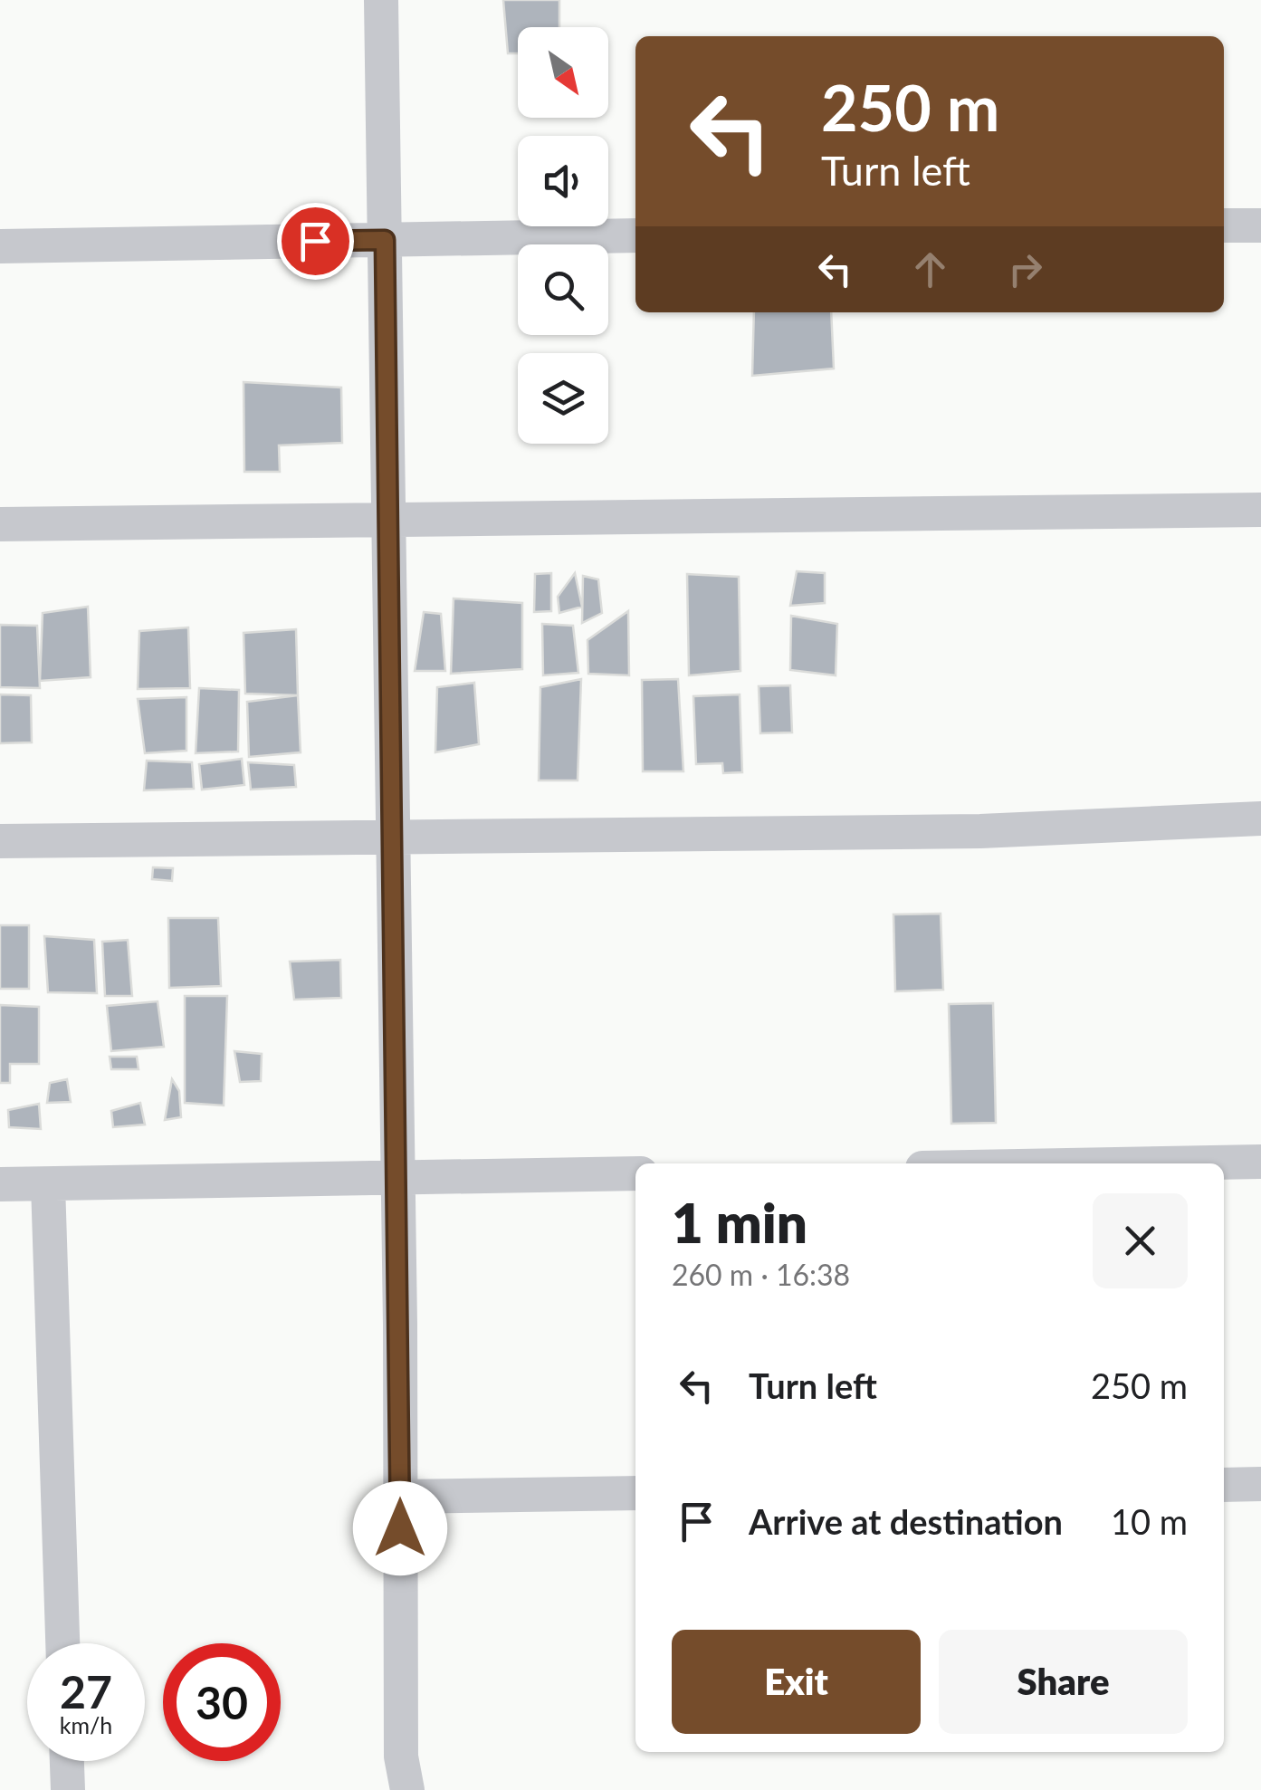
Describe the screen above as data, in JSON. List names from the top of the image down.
{
  "north": "bottom right",
  "page": {
    "turn": ["250 m", "Turn left"],
    "heading": ["1 min", "260 m · 16:38"],
    "list": [
      {
        "name": "Turn left",
        "value": "250 m"
      },
      {
        "name": "Arrive at destination",
        "value": "10 m"
      }
    ],
    "buttons": ["Exit", "Share"],
    "speed": "27 km/h",
    "limit": "30"
  }
}
